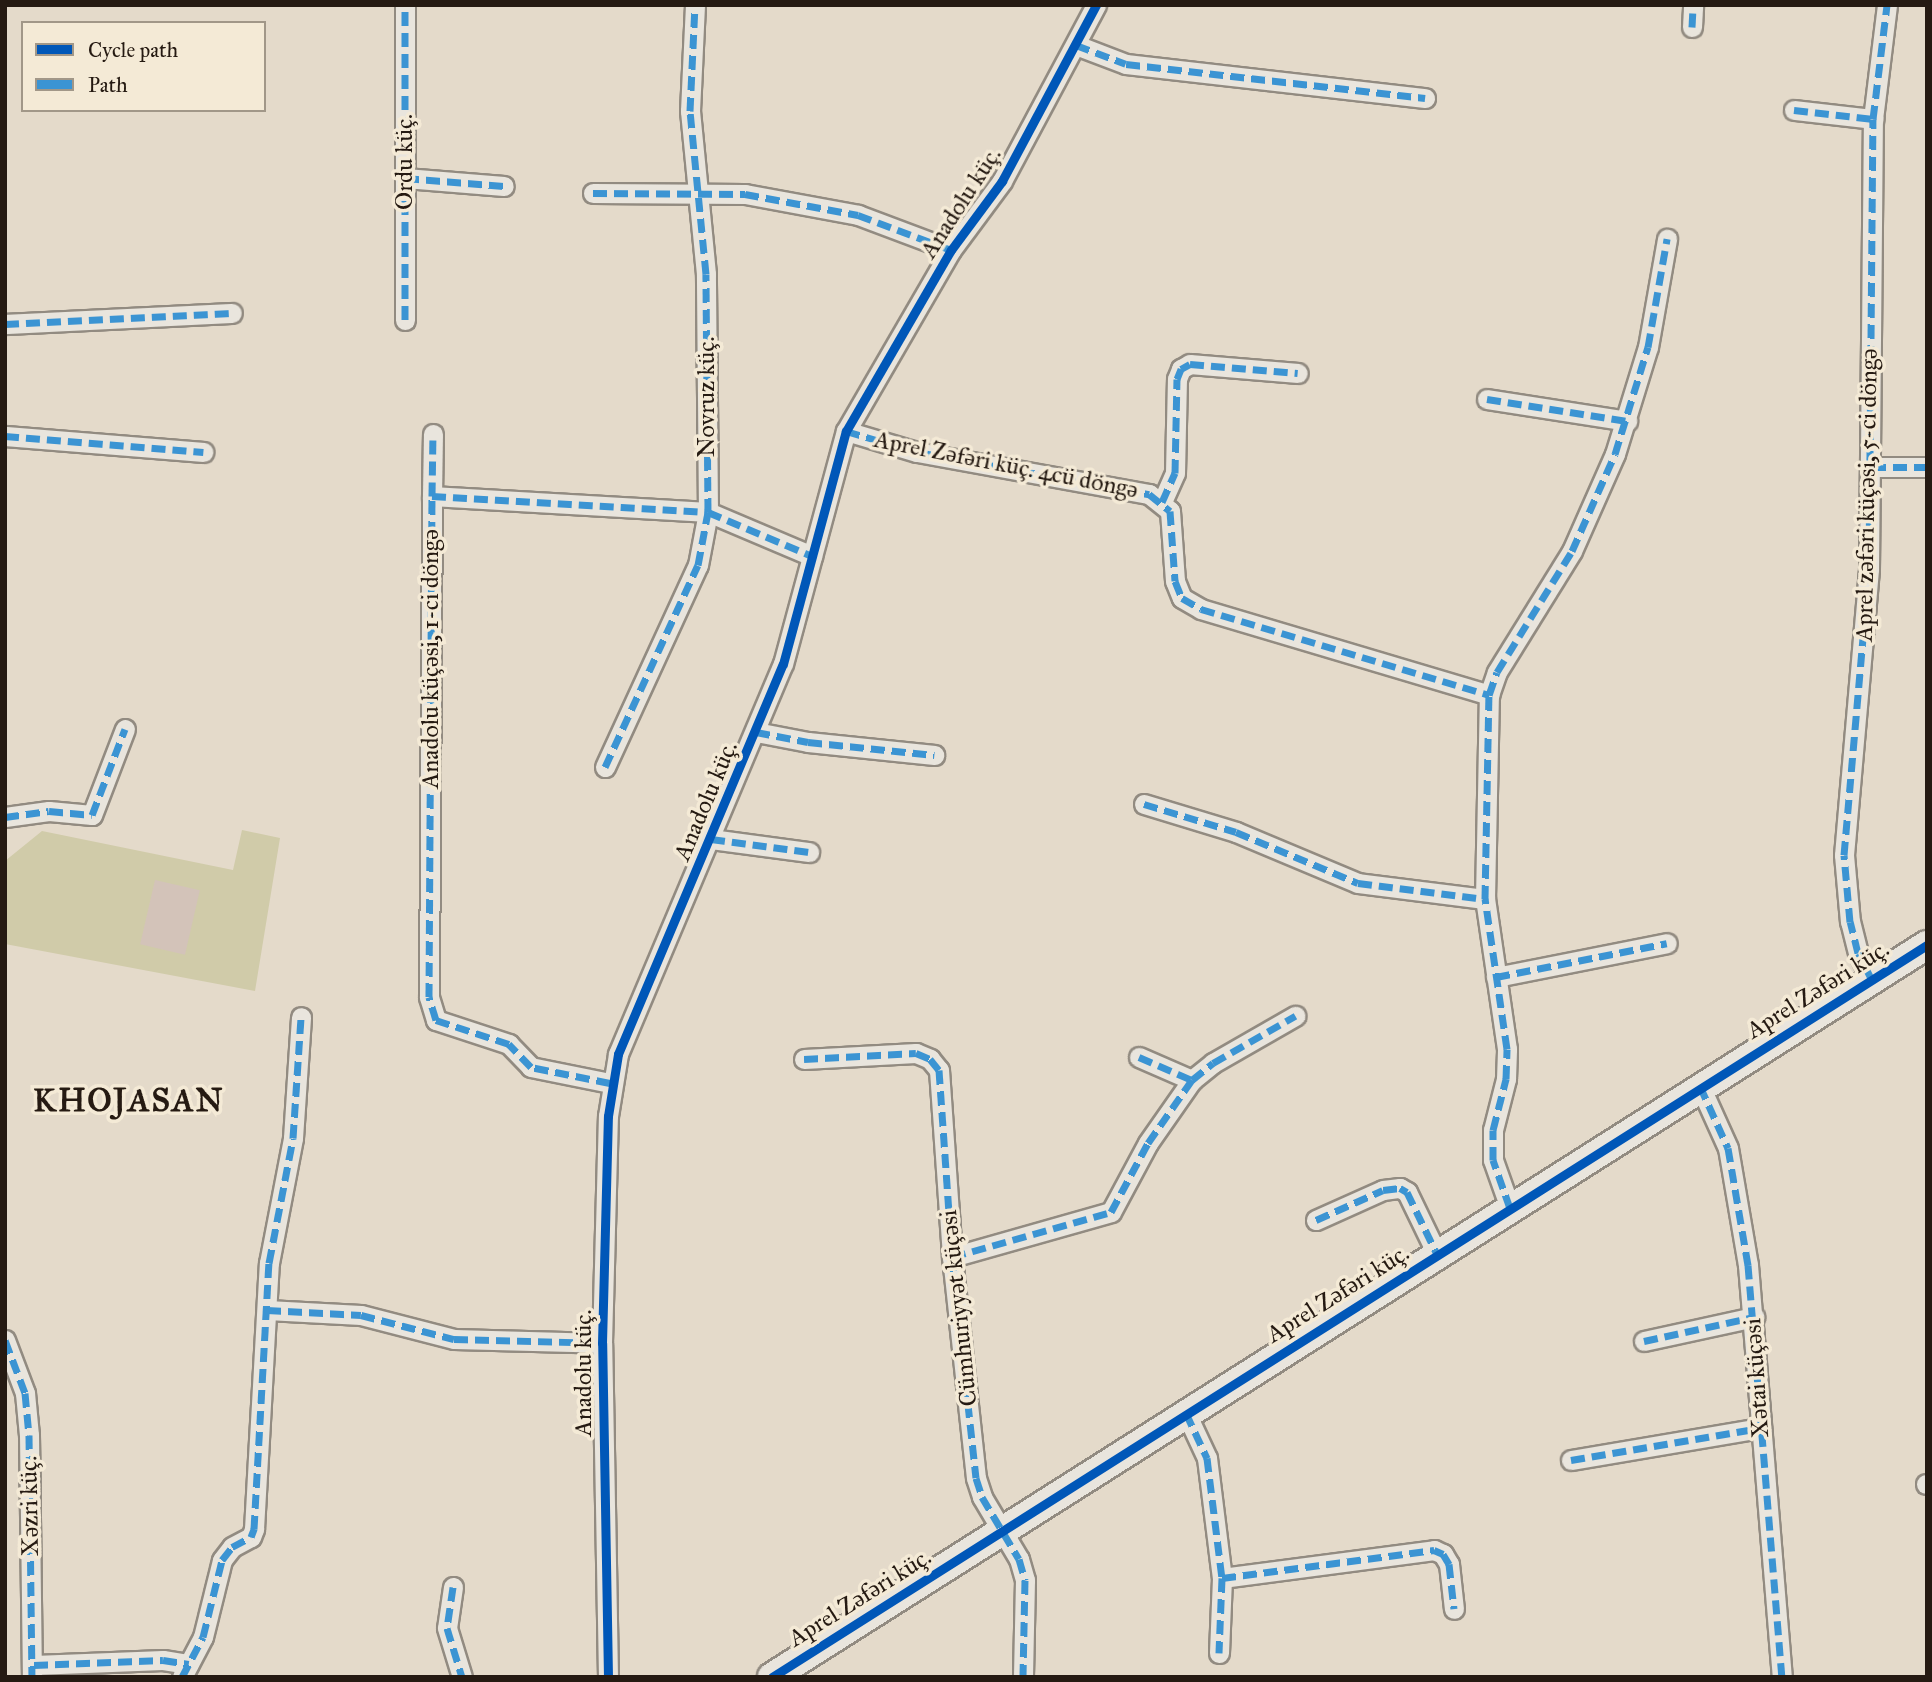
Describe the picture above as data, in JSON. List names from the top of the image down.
{
  "streets": {
    "street": [
      "Ordu küç.",
      "Anadolu küç.",
      "Novruz küç.",
      "Aprel Zəfəri küç. 4cü döngə",
      "Aprel zəfəri küçəsi, 5-ci döngə",
      "Anadolu küçəsi, 1-ci döngə",
      "Aprel Zəfəri küç.",
      "Cümhuriyyət küçəsi",
      "Xətai küçəsi",
      "Xəzri küç."
    ]
  },
  "crossings": [
    ["Anadolu küç.", "Aprel Zəfəri küç. 4cü döngə"],
    ["Anadolu küç.", "Anadolu küçəsi, 1-ci döngə"],
    ["Novruz küç.", "Anadolu küçəsi, 1-ci döngə"],
    ["Aprel zəfəri küçəsi, 5-ci döngə", "Aprel Zəfəri küç."],
    ["Aprel Zəfəri küç.", "Cümhuriyyət küçəsi"],
    ["Aprel Zəfəri küç.", "Xətai küçəsi"]
  ],
  "districts": ["KHOJASAN"],
  "legend": ["Cycle path", "Path"]
}
